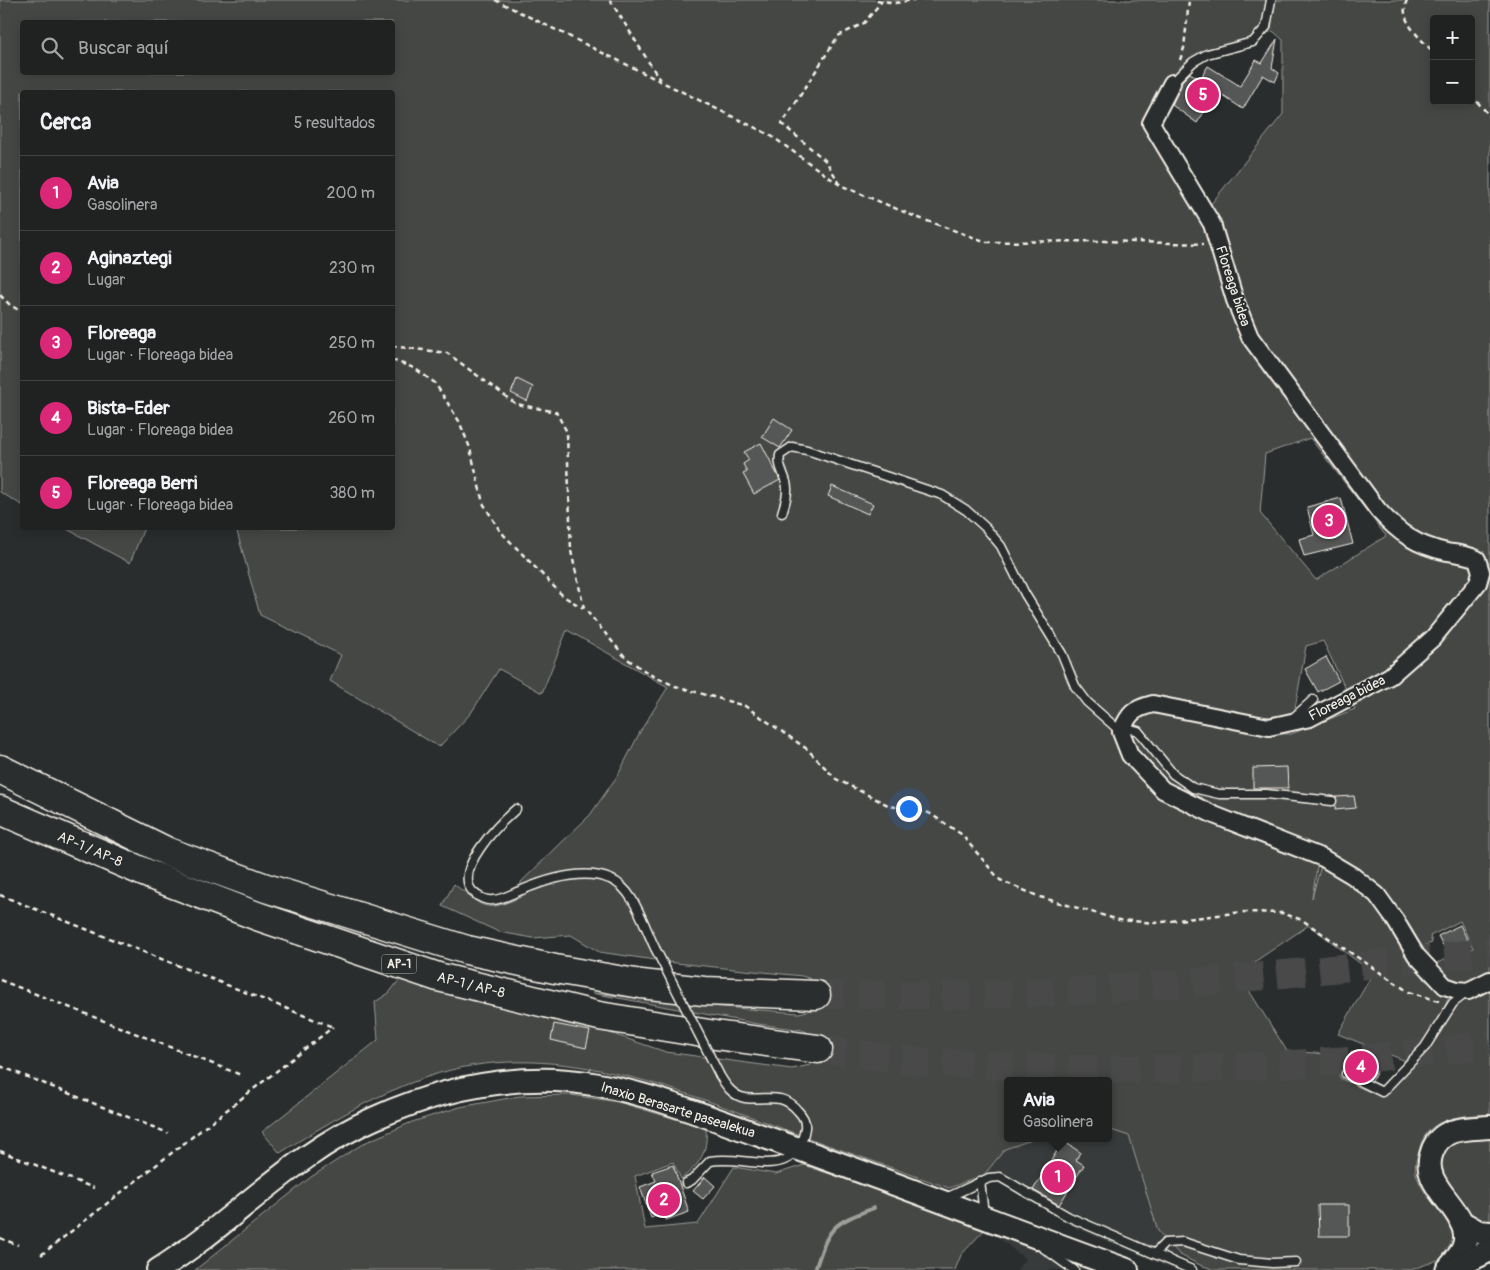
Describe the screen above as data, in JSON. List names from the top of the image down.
{
  "streets": {
    "highway": ["AP-1 / AP-8", "AP-1"],
    "main road": ["Inaxio Berasarte pasealekua"],
    "street": ["Floreaga bidea"]
  },
  "page": {
    "map_buttons": ["+", "−"],
    "search": "Buscar aquí",
    "pins": [
      "5",
      "3",
      "4",
      "1",
      "2"
    ],
    "heading": ["Cerca", "5 resultados"],
    "list": [
      {
        "mark": "1",
        "name": "Avia",
        "note": "Gasolinera",
        "value": "200 m"
      },
      {
        "mark": "2",
        "name": "Aginaztegi",
        "note": "Lugar",
        "value": "230 m"
      },
      {
        "mark": "3",
        "name": "Floreaga",
        "note": "Lugar · Floreaga bidea",
        "value": "250 m"
      },
      {
        "mark": "4",
        "name": "Bista-Eder",
        "note": "Lugar · Floreaga bidea",
        "value": "260 m"
      },
      {
        "mark": "5",
        "name": "Floreaga Berri",
        "note": "Lugar · Floreaga bidea",
        "value": "380 m"
      }
    ],
    "popup": ["Avia", "Gasolinera"]
  }
}
